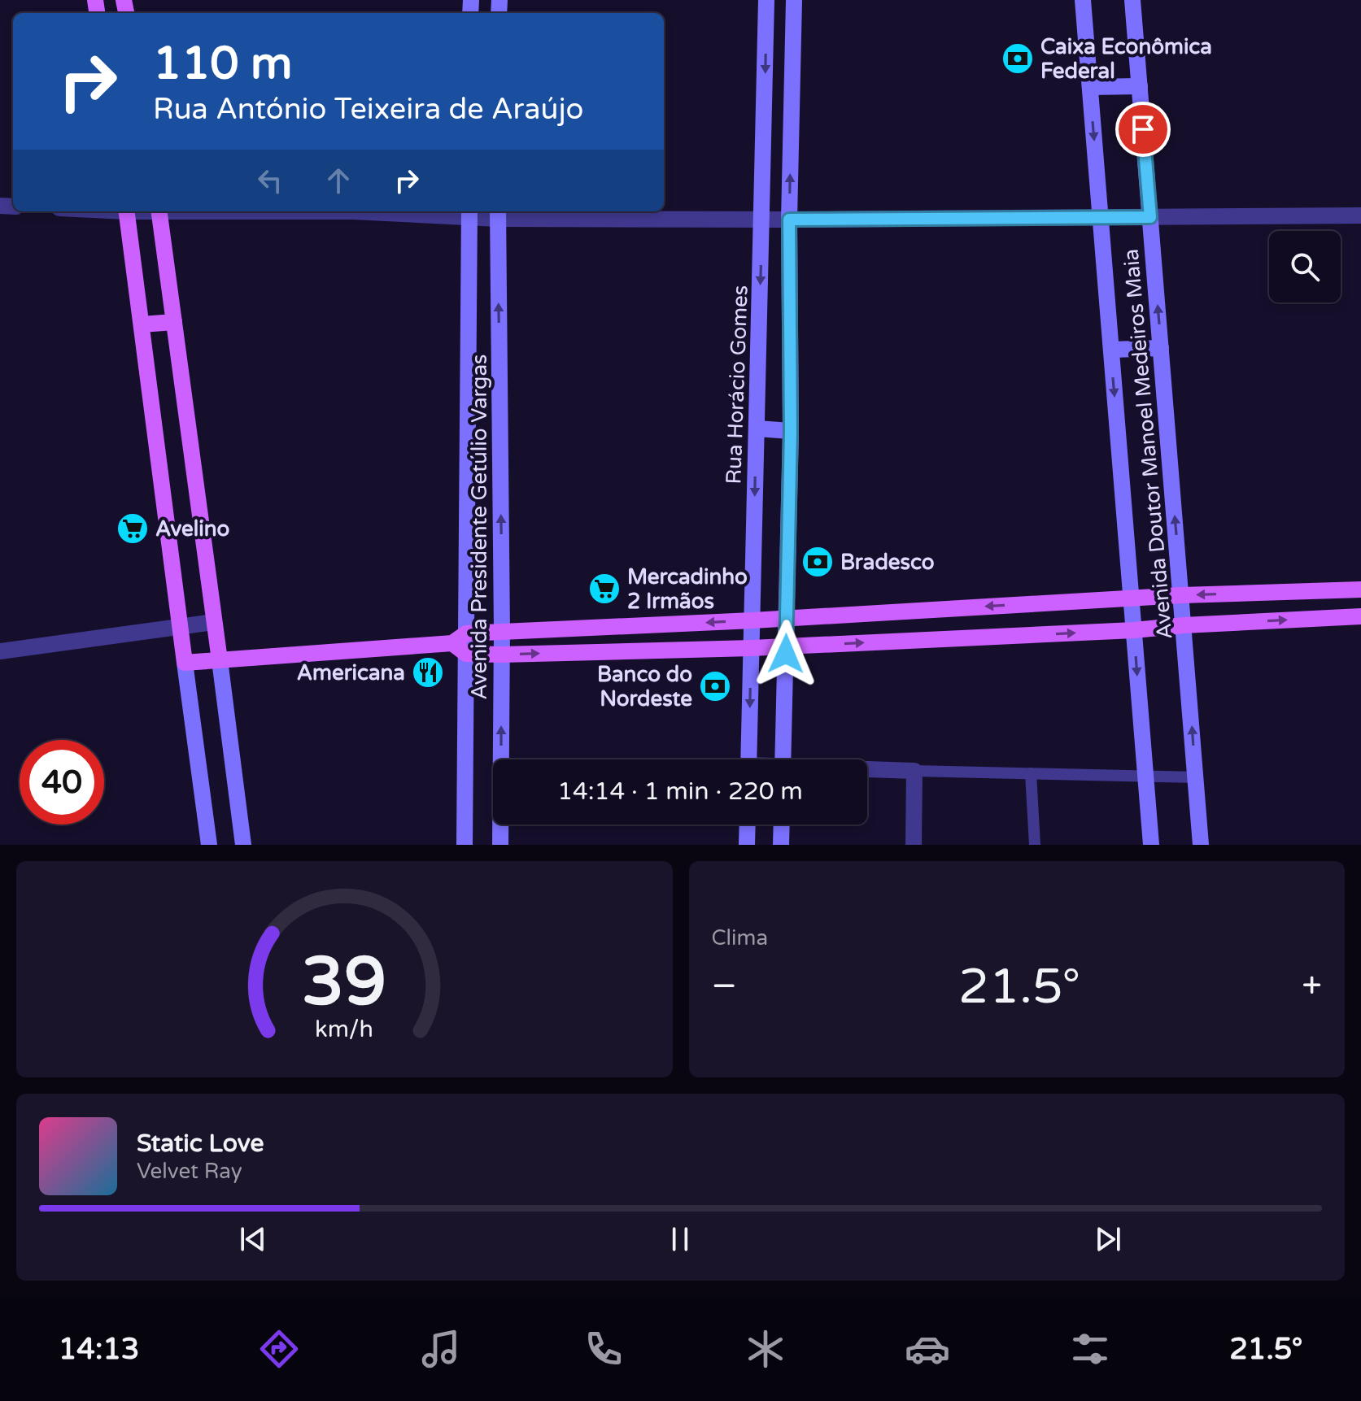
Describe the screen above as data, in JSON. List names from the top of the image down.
{
  "streets": {
    "street": ["Rua Horácio Gomes", "Avenida Doutor Manoel Medeiros Maia", "Avenida Presidente Getúlio Vargas"]
  },
  "places": {
    "bank": ["Caixa Econômica Federal", "Bradesco", "Banco do Nordeste"],
    "supermarket": ["Avelino", "Mercadinho 2 Irmãos"],
    "restaurant": ["Americana"]
  },
  "page": {
    "turn": ["110 m", "Rua António Teixeira de Araújo"],
    "limit": "40",
    "trip": "14:14 · 1 min · 220 m",
    "tile": "Clima",
    "heat": ["−", "21.5°", "+"],
    "song": ["Static Love", "Velvet Ray"],
    "tabs": ["14:13", "21.5°"],
    "gauge": ["39", "km/h"]
  }
}
